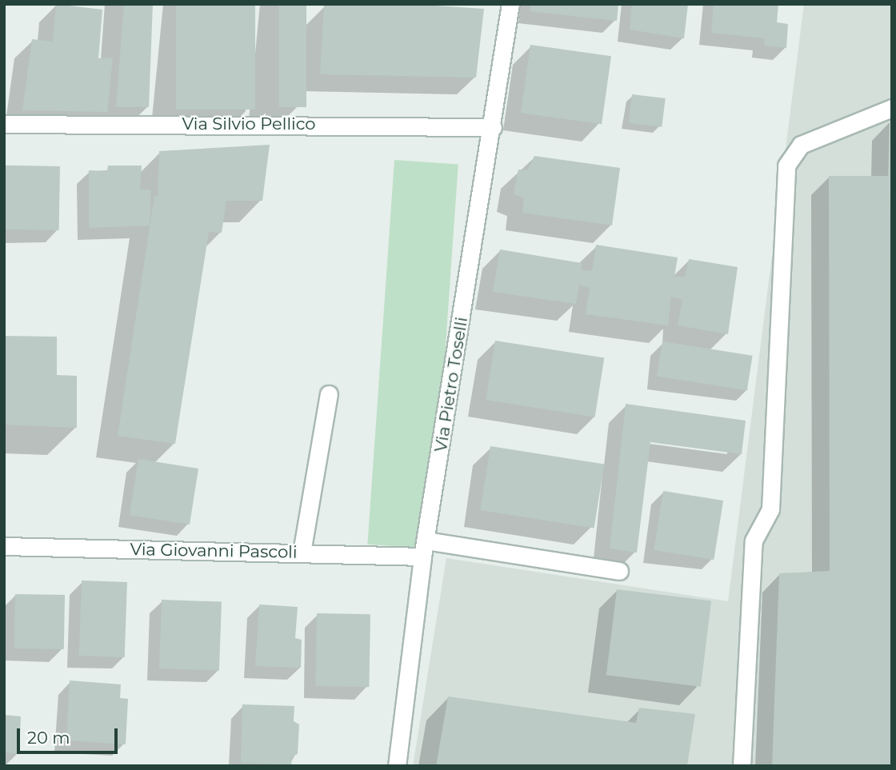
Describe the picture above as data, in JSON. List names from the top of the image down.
{
  "streets": {
    "street": ["Via Silvio Pellico", "Via Pietro Toselli", "Via Giovanni Pascoli"]
  },
  "crossings": [
    ["Via Silvio Pellico", "Via Pietro Toselli"],
    ["Via Pietro Toselli", "Via Giovanni Pascoli"]
  ],
  "scale_bar": "20 m"
}
